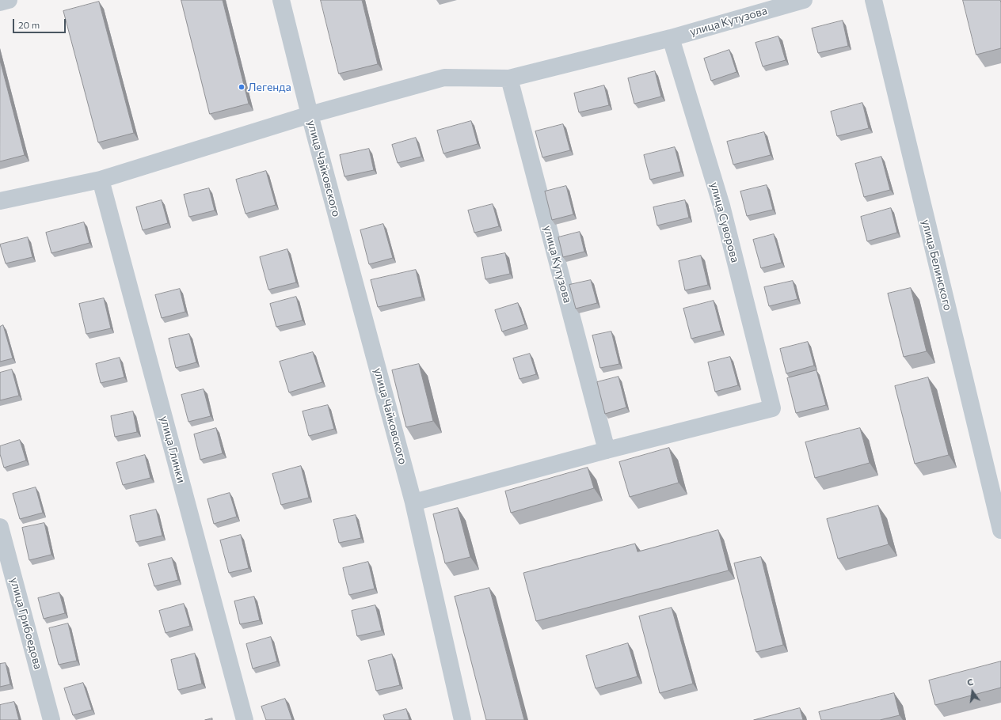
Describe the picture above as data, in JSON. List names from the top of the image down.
{
  "streets": {
    "street": [
      "улица Кутузова",
      "улица Чайковского",
      "улица Суворова",
      "улица Белинского",
      "улица Глинки",
      "улица Грибоедова"
    ]
  },
  "crossings": [
    ["улица Кутузова", "улица Чайковского"],
    ["улица Кутузова", "улица Суворова"],
    ["улица Кутузова", "улица Глинки"]
  ],
  "places": ["Легенда"],
  "scale_bar": "20 m",
  "north": "top"
}
